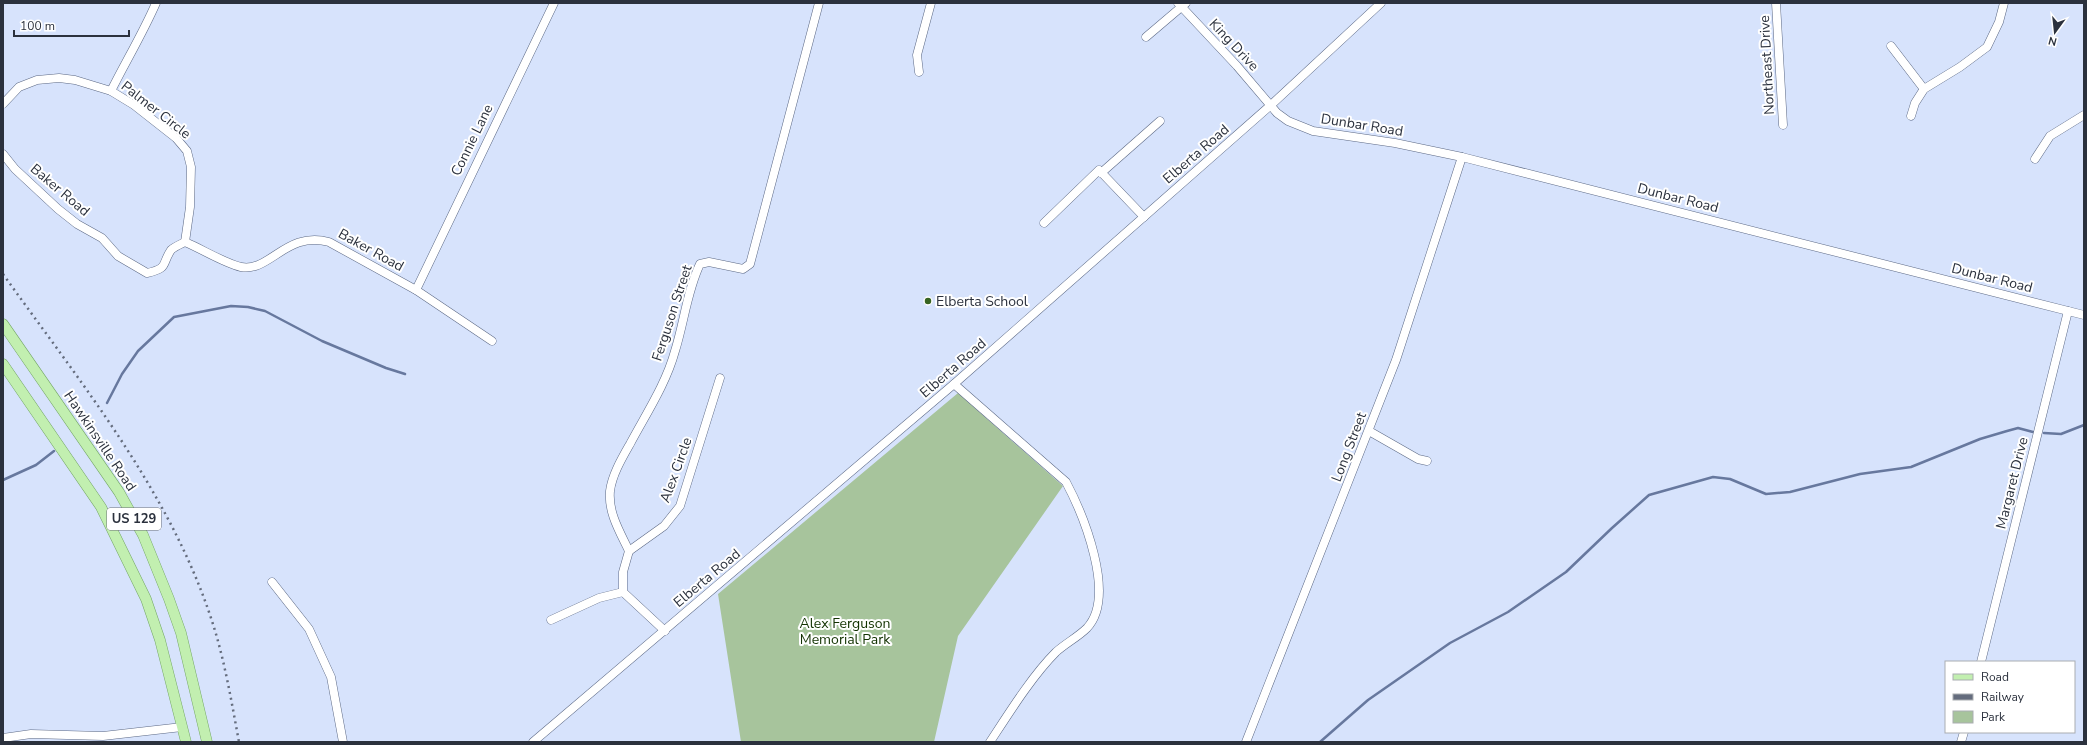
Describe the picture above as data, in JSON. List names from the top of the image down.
{
  "streets": {
    "main road": ["Hawkinsville Road", "US 129"],
    "street": [
      "King Drive",
      "Northeast Drive",
      "Palmer Circle",
      "Dunbar Road",
      "Connie Lane",
      "Elberta Road",
      "Baker Road",
      "Ferguson Street",
      "Long Street",
      "Alex Circle",
      "Margaret Drive"
    ]
  },
  "crossings": [
    ["King Drive", "Dunbar Road"],
    ["King Drive", "Elberta Road"],
    ["Palmer Circle", "Baker Road"],
    ["Dunbar Road", "Elberta Road"],
    ["Dunbar Road", "Long Street"],
    ["Dunbar Road", "Margaret Drive"],
    ["Connie Lane", "Baker Road"],
    ["Ferguson Street", "Alex Circle"]
  ],
  "parks": ["Alex Ferguson Memorial Park"],
  "places": ["Elberta School"],
  "legend": ["Road", "Railway", "Park"],
  "scale_bar": "100 m",
  "north": "bottom"
}
